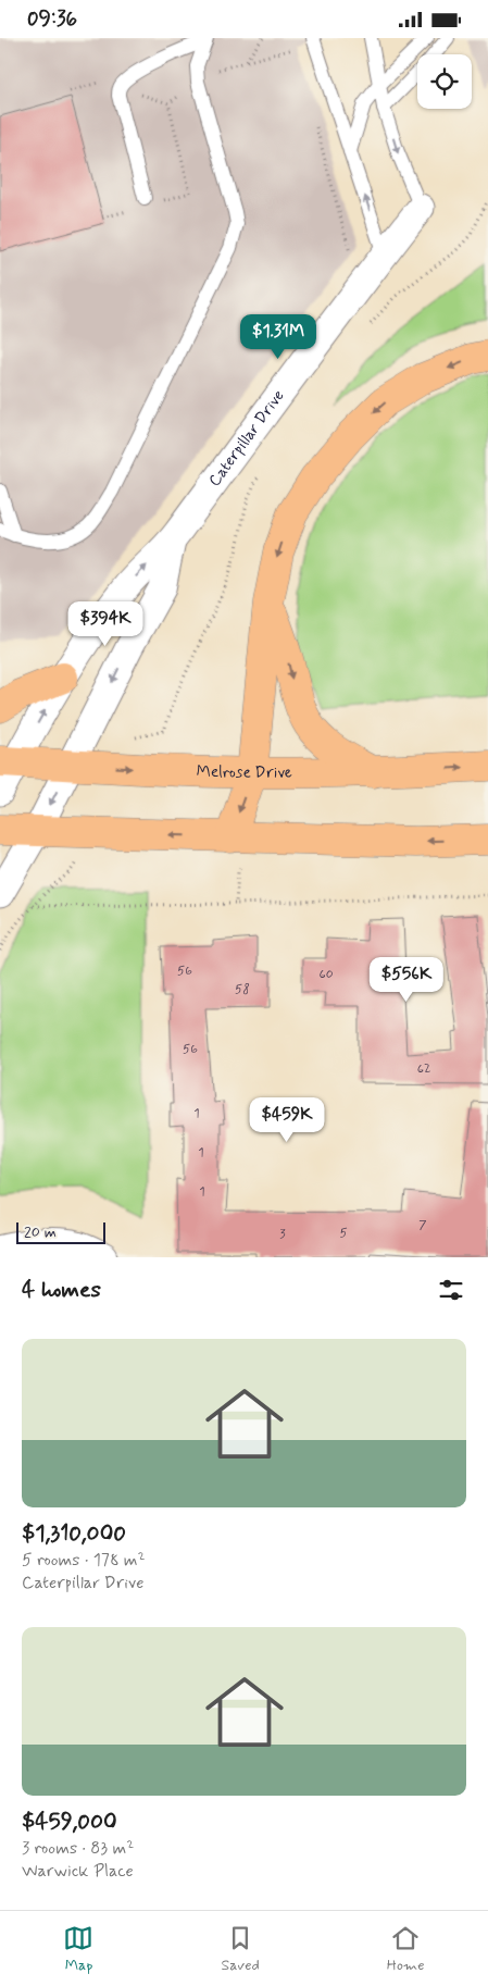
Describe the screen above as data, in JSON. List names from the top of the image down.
{
  "streets": {
    "main road": ["Melrose Drive"],
    "street": ["Caterpillar Drive"]
  },
  "crossings": [
    ["Caterpillar Drive", "Melrose Drive"]
  ],
  "house_numbers": [
    "56",
    "60",
    "58",
    "56",
    "62",
    "1",
    "1",
    "1",
    "7",
    "5",
    "3"
  ],
  "scale_bar": "20 m",
  "page": {
    "status": "09:36",
    "price": [
      "$1.31M",
      "$394K",
      "$556K",
      "$459K"
    ],
    "scale": "20 m",
    "heading": "4 homes",
    "list": [
      {
        "name": "$1,310,000",
        "note": "5 rooms · 178 m² · Caterpillar Drive"
      },
      {
        "name": "$459,000",
        "note": "3 rooms · 83 m² · Warwick Place"
      }
    ],
    "tabs": ["Map", "Saved", "Home"]
  }
}
